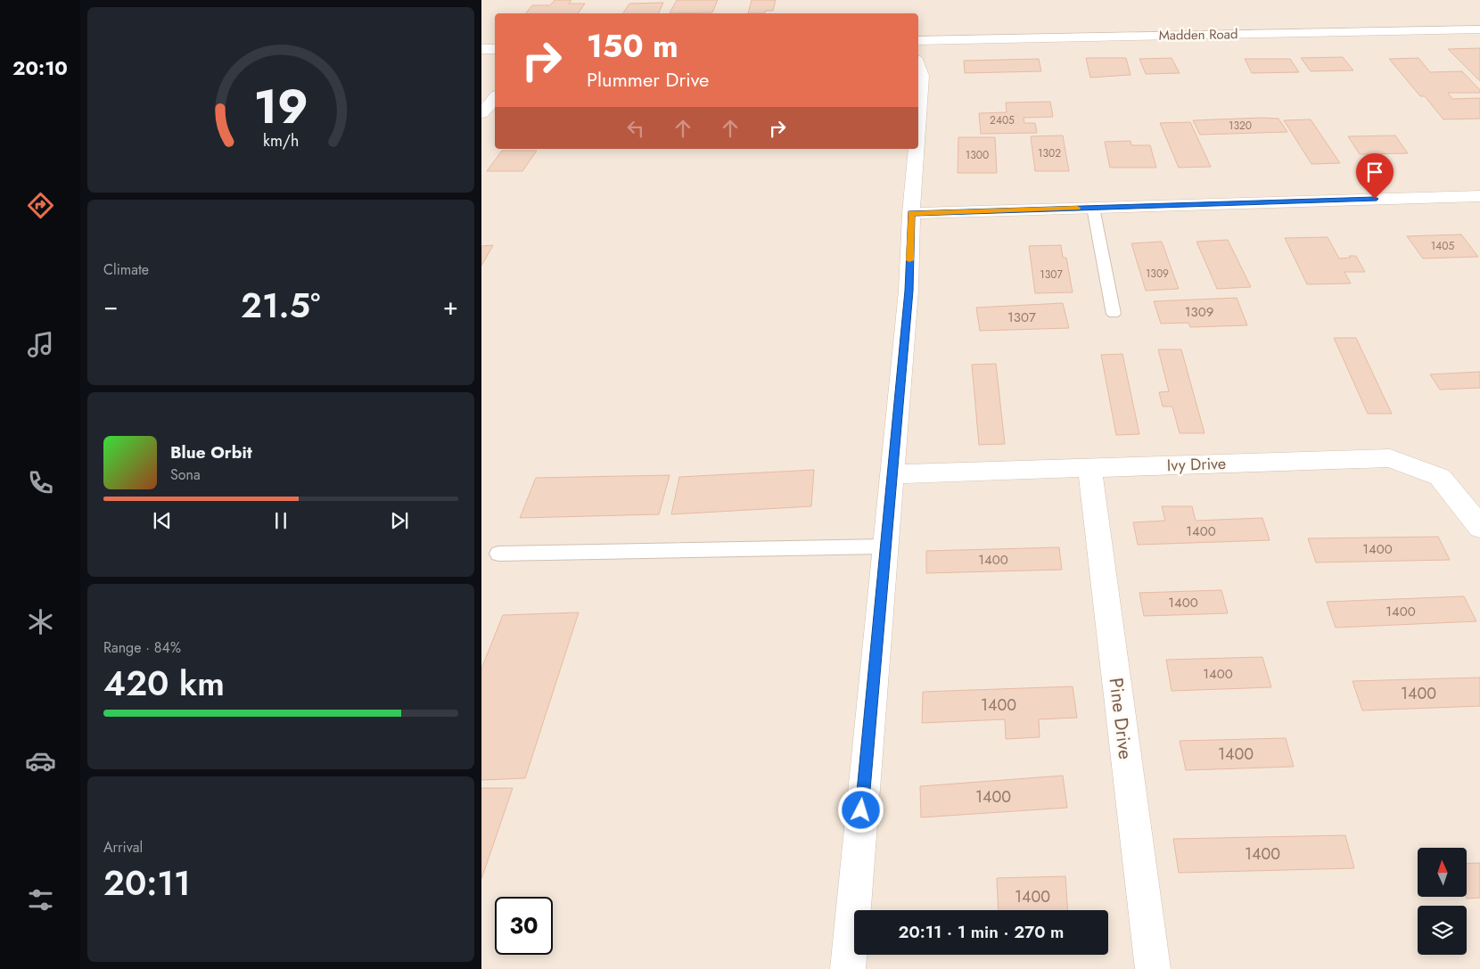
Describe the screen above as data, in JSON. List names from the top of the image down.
{
  "streets": {
    "street": ["Madden Road", "Ivy Drive", "Pine Drive"]
  },
  "crossings": [
    ["Ivy Drive", "Pine Drive"]
  ],
  "house_numbers": [
    "2405",
    "1320",
    "1302",
    "1300",
    "1405",
    "1309",
    "1307",
    "1309",
    "1307",
    "1400",
    "1400",
    "1400",
    "1400",
    "1400",
    "1400",
    "1400",
    "1400",
    "1400",
    "1400",
    "1400",
    "1400"
  ],
  "north": "top",
  "page": {
    "tabs": "20:10",
    "turn": ["150 m", "Plummer Drive"],
    "tile": [
      "Climate",
      ["Range · 84%", "420 km"],
      ["Arrival", "20:11"]
    ],
    "heat": ["−", "21.5°", "+"],
    "song": ["Blue Orbit", "Sona"],
    "limit": "30",
    "trip": "20:11 · 1 min · 270 m",
    "gauge": ["19", "km/h"]
  }
}
